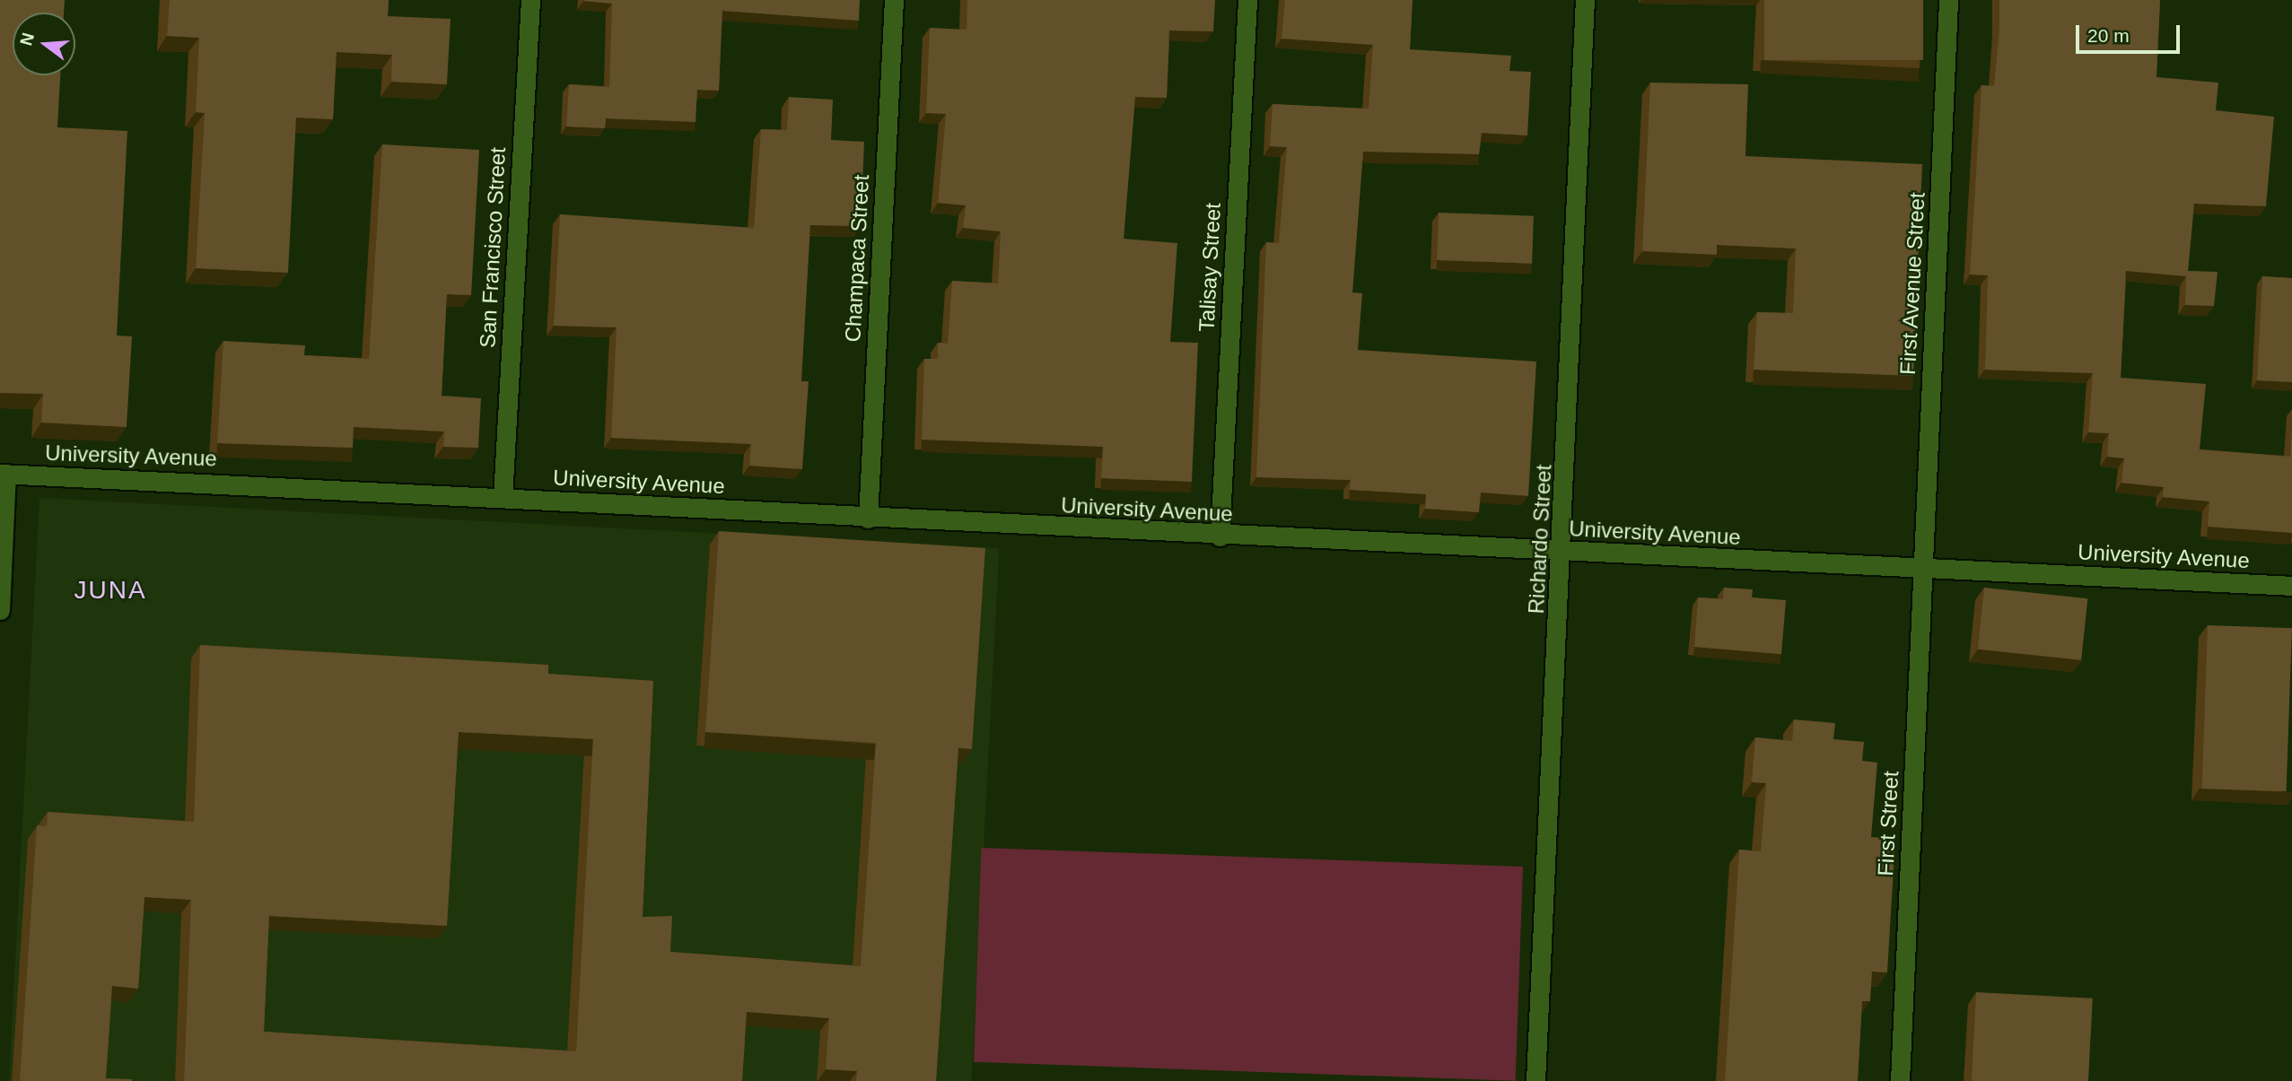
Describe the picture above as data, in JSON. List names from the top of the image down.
{
  "streets": {
    "street": [
      "San Francisco Street",
      "Champaca Street",
      "Talisay Street",
      "First Avenue Street",
      "University Avenue",
      "Richardo Street",
      "First Street"
    ]
  },
  "crossings": [
    ["San Francisco Street", "University Avenue"],
    ["Champaca Street", "University Avenue"],
    ["Talisay Street", "University Avenue"],
    ["First Avenue Street", "University Avenue"],
    ["First Avenue Street", "First Street"],
    ["University Avenue", "Richardo Street"],
    ["University Avenue", "First Street"]
  ],
  "districts": ["JUNA"],
  "scale_bar": "20 m",
  "north": "left"
}
